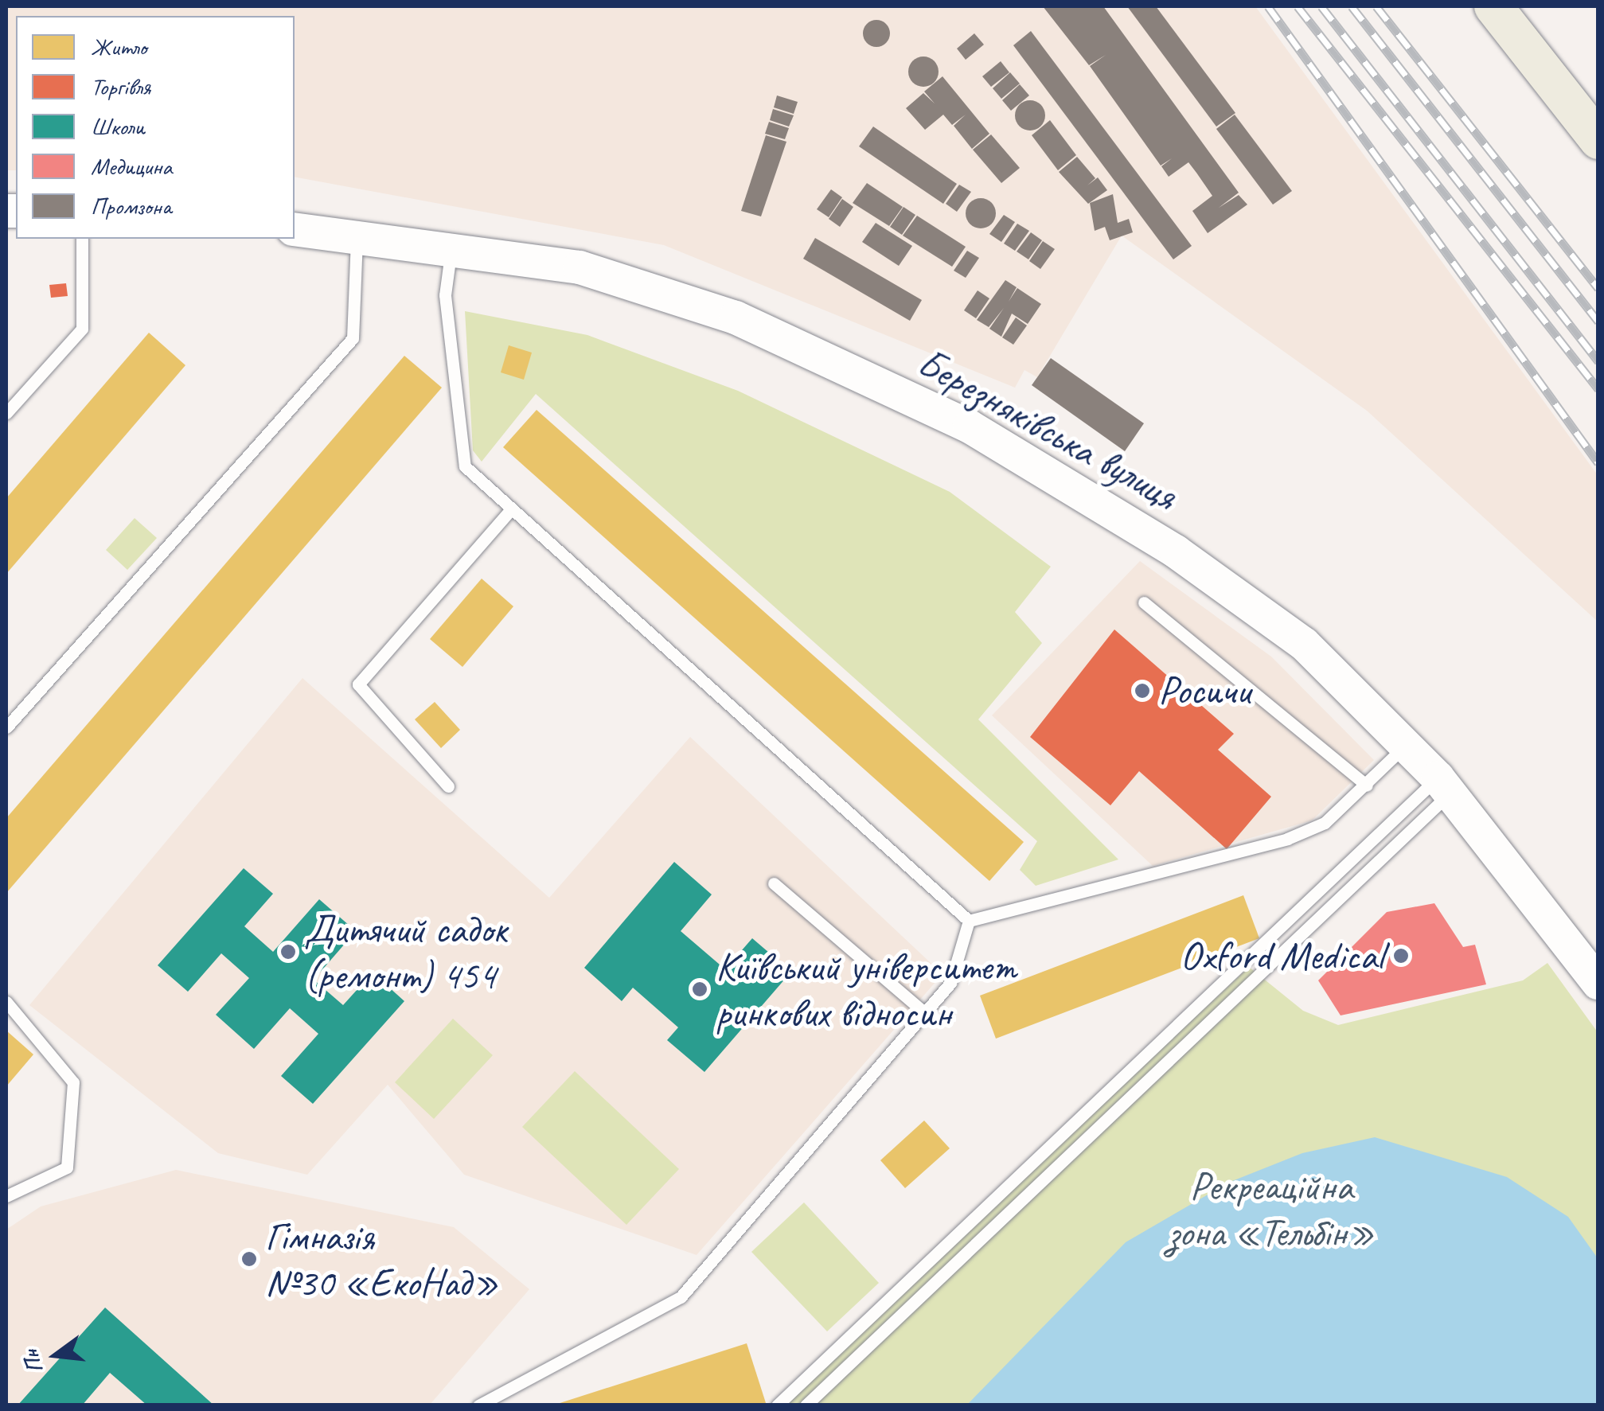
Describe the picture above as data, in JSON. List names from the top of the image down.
{
  "streets": {
    "street": ["Березняківська вулиця"]
  },
  "parks": ["Рекреаційна зона «Тельбін»"],
  "places": [
    "Росичи",
    "Дитячий садок (ремонт) 454",
    "Oxford Medical",
    "Київський університет ринкових відносин",
    "Гімназія №30 «ЕкоНад»"
  ],
  "legend": [
    "Житло",
    "Торгівля",
    "Школи",
    "Медицина",
    "Промзона"
  ],
  "north": "left"
}
